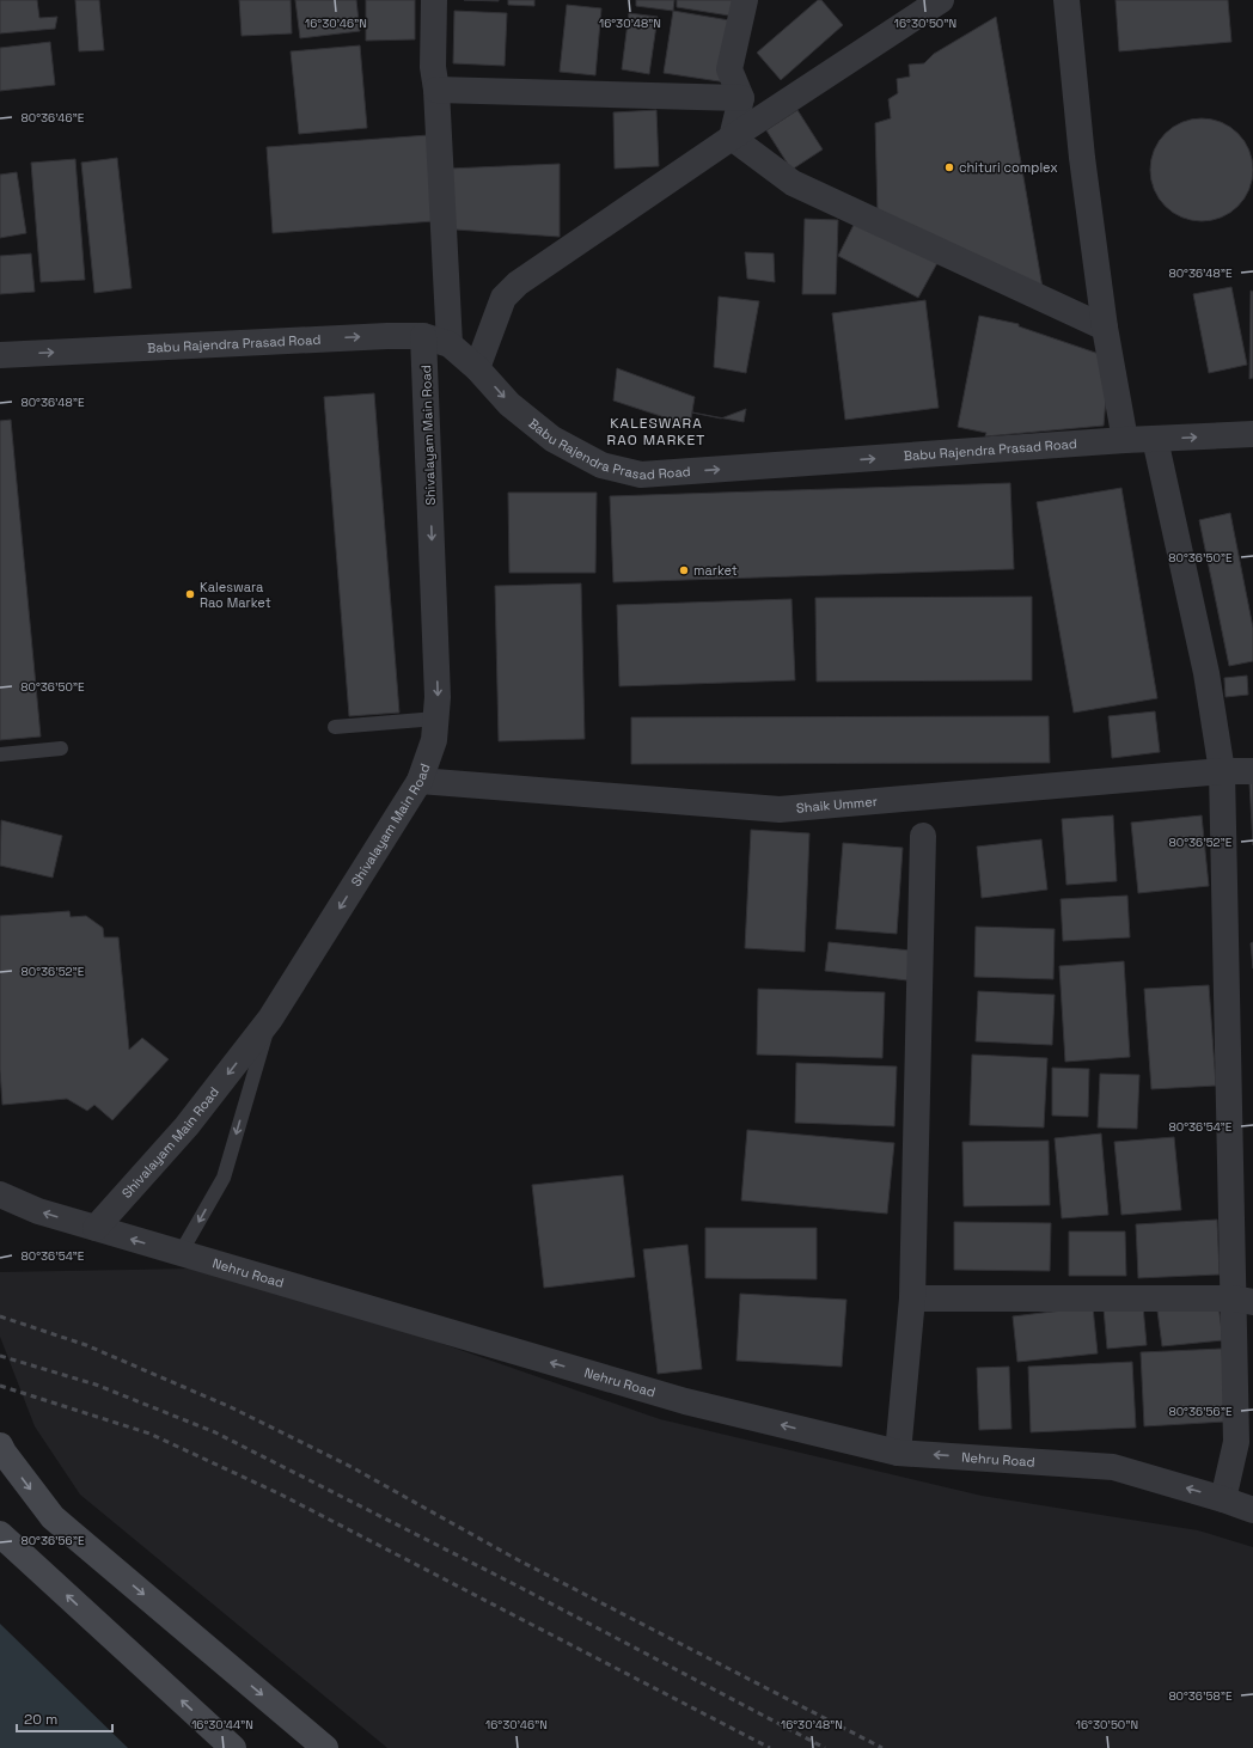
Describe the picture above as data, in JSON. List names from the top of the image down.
{
  "streets": {
    "street": [
      "Babu Rajendra Prasad Road",
      "Shivalayam Main Road",
      "Shaik Ummer",
      "Nehru Road"
    ]
  },
  "crossings": [
    ["Babu Rajendra Prasad Road", "Shivalayam Main Road"],
    ["Shivalayam Main Road", "Shaik Ummer"],
    ["Shivalayam Main Road", "Nehru Road"]
  ],
  "one_way": ["Babu Rajendra Prasad Road", "Shivalayam Main Road", "Nehru Road"],
  "districts": ["KALESWARA RAO MARKET"],
  "places": ["chituri complex", "market", "Kaleswara Rao Market"],
  "scale_bar": "20 m",
  "coordinates": [
    "16°30'46\"N",
    "16°30'48\"N",
    "16°30'50\"N",
    "80°36'46\"E",
    "80°36'48\"E",
    "80°36'50\"E",
    "80°36'52\"E",
    "80°36'54\"E",
    "80°36'56\"E",
    "80°36'58\"E",
    "16°30'44\"N"
  ]
}
